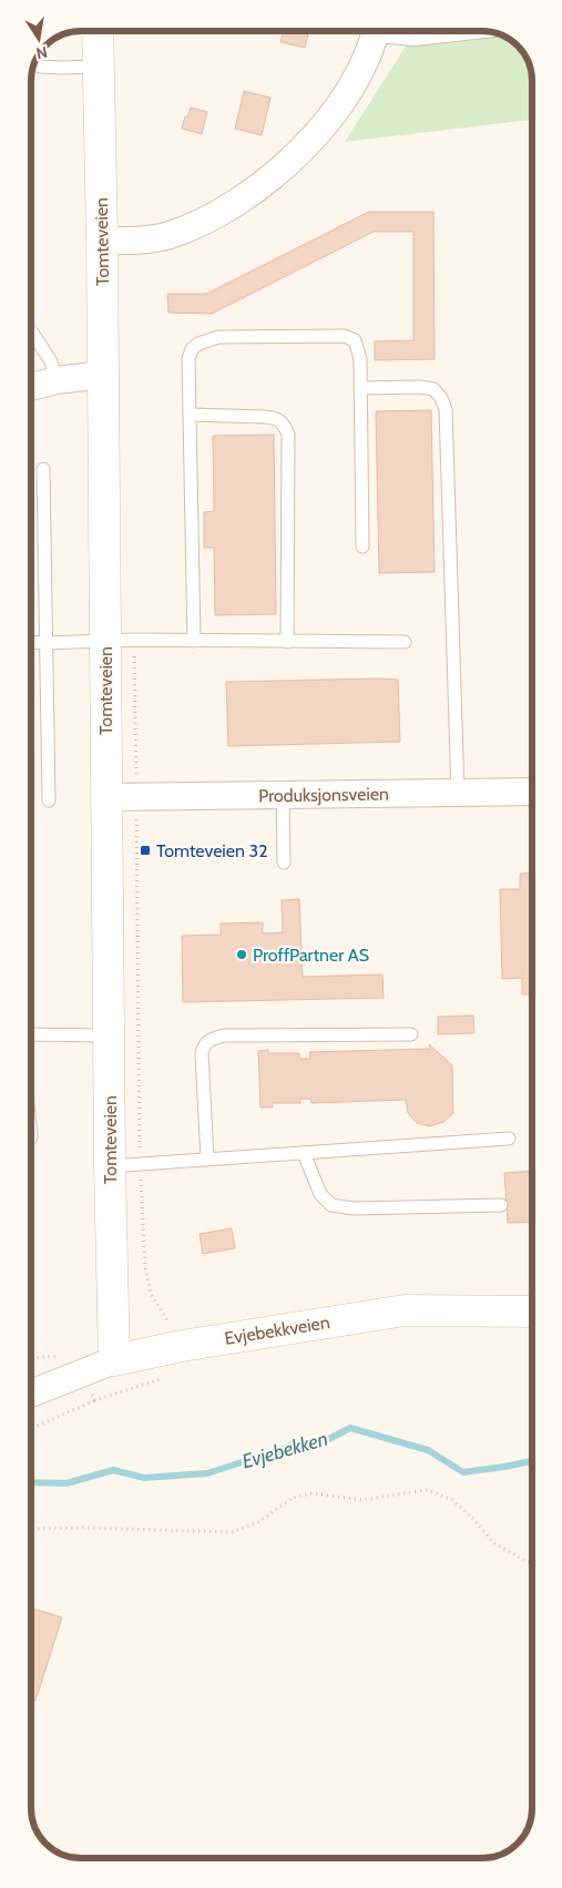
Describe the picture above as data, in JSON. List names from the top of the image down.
{
  "streets": {
    "street": ["Tomteveien", "Produksjonsveien", "Evjebekkveien"]
  },
  "crossings": [
    ["Tomteveien", "Produksjonsveien"],
    ["Tomteveien", "Evjebekkveien"]
  ],
  "water": ["Evjebekken"],
  "places": {
    "transit": ["Tomteveien 32"],
    "other": ["ProffPartner AS"]
  },
  "north": "bottom"
}
